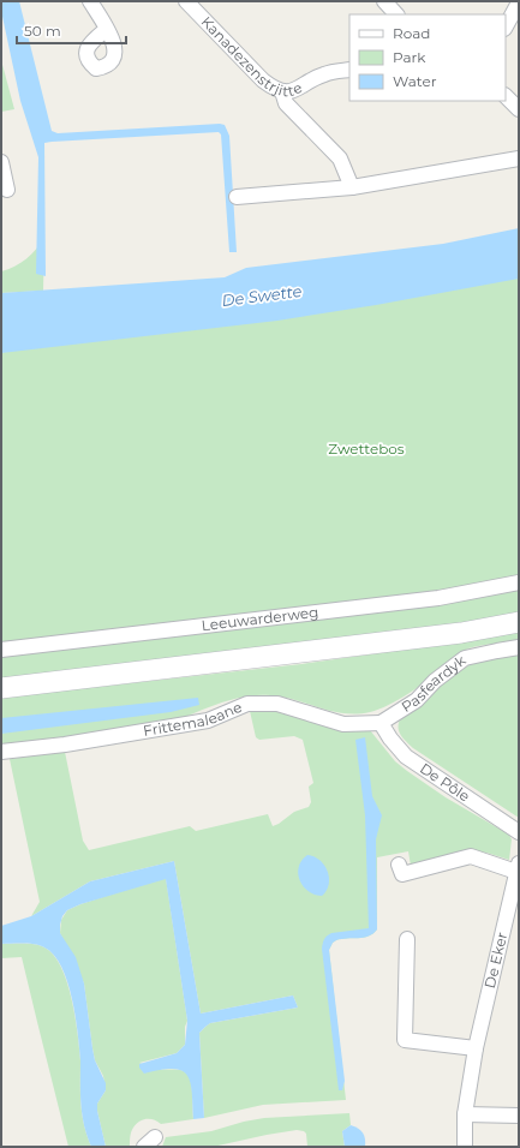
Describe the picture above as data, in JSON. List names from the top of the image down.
{
  "streets": {
    "street": [
      "Kanadezenstrjitte",
      "Leeuwarderweg",
      "Pasfeardyk",
      "Frittemaleane",
      "De Pôle",
      "De Eker"
    ]
  },
  "crossings": [
    ["Pasfeardyk", "Frittemaleane"],
    ["Pasfeardyk", "De Pôle"],
    ["Frittemaleane", "De Pôle"]
  ],
  "water": ["De Swette"],
  "parks": ["Zwettebos"],
  "legend": ["Road", "Park", "Water"],
  "scale_bar": "50 m"
}
